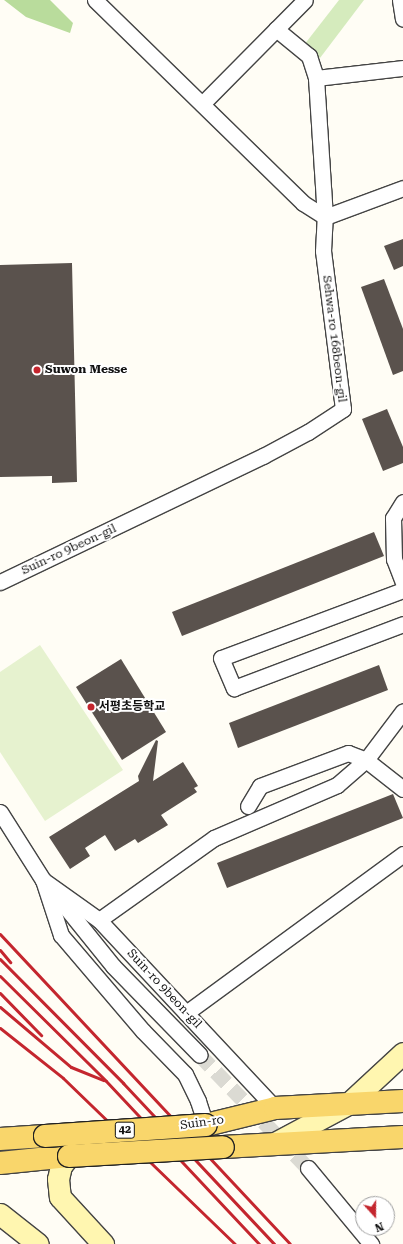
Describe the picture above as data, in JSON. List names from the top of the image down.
{
  "streets": {
    "main road": ["Suin-ro", "42"],
    "street": ["Sehwa-ro 168beon-gil", "Suin-ro 9beon-gil"]
  },
  "crossings": [
    ["Sehwa-ro 168beon-gil", "Suin-ro 9beon-gil"],
    ["Suin-ro 9beon-gil", "Suin-ro"]
  ],
  "places": ["Suwon Messe", "서평초등학교"],
  "north": "bottom"
}
